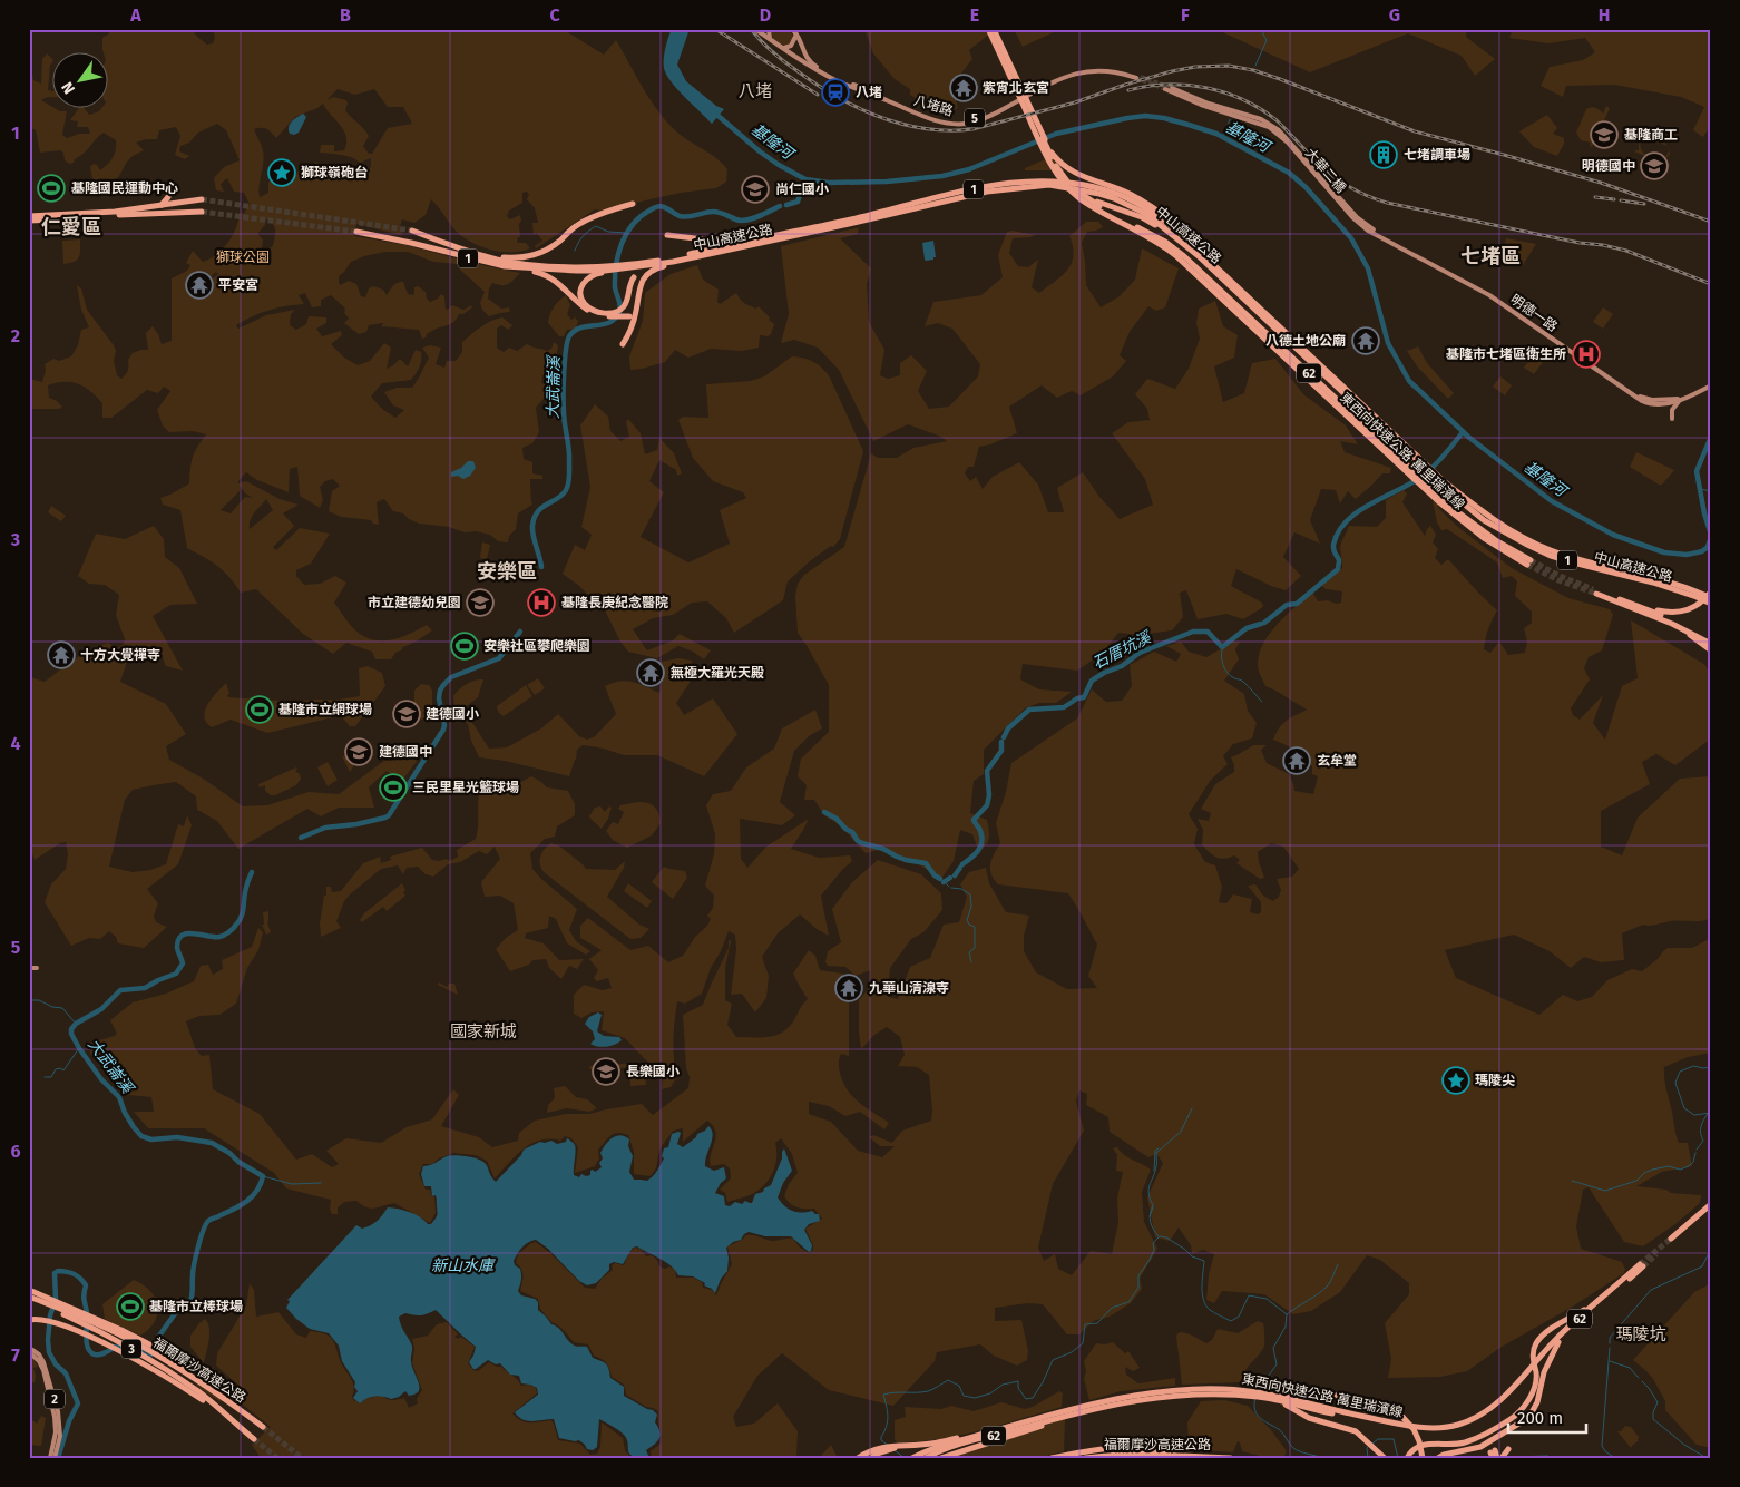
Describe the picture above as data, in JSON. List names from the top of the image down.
{
  "streets": {
    "highway": [
      "1",
      "中山高速公路",
      "62",
      "東西向快速公路 萬里瑞濱線",
      "3",
      "福爾摩沙高速公路"
    ],
    "main road": [
      "八堵路",
      "5",
      "大華二橋",
      "明德一路",
      "2"
    ]
  },
  "crossings": [
    ["大華二橋", "明德一路"]
  ],
  "districts": [
    "八堵",
    "仁愛區",
    "七堵區",
    "安樂區",
    "國家新城",
    "瑪陵坑"
  ],
  "water": [
    "基隆河",
    "大武崙溪",
    "石厝坑溪",
    "新山水庫"
  ],
  "parks": ["獅球公園"],
  "places": {
    "temple": [
      "紫宵北玄宮",
      "平安宮",
      "八德土地公廟",
      "十方大覺禪寺",
      "無極大羅光天殿",
      "玄牟堂",
      "九華山清湶寺"
    ],
    "station": ["八堵"],
    "school or university": [
      "基隆商工",
      "明德國中",
      "尚仁國小",
      "市立建德幼兒園",
      "建德國小",
      "建德國中",
      "長樂國小"
    ],
    "building": ["七堵調車場"],
    "place": ["獅球嶺砲台", "瑪陵尖"],
    "sports": [
      "基隆國民運動中心",
      "安樂社區攀爬樂園",
      "基隆市立網球場",
      "三民里星光籃球場",
      "基隆市立棒球場"
    ],
    "hospital": ["基隆市七堵區衛生所", "基隆長庚紀念醫院"]
  },
  "scale_bar": "200 m",
  "north": "bottom left",
  "grid": {
    "columns": [
      "A",
      "B",
      "C",
      "D",
      "E",
      "F",
      "G",
      "H"
    ],
    "rows": [
      "1",
      "2",
      "3",
      "4",
      "5",
      "6",
      "7"
    ]
  }
}
